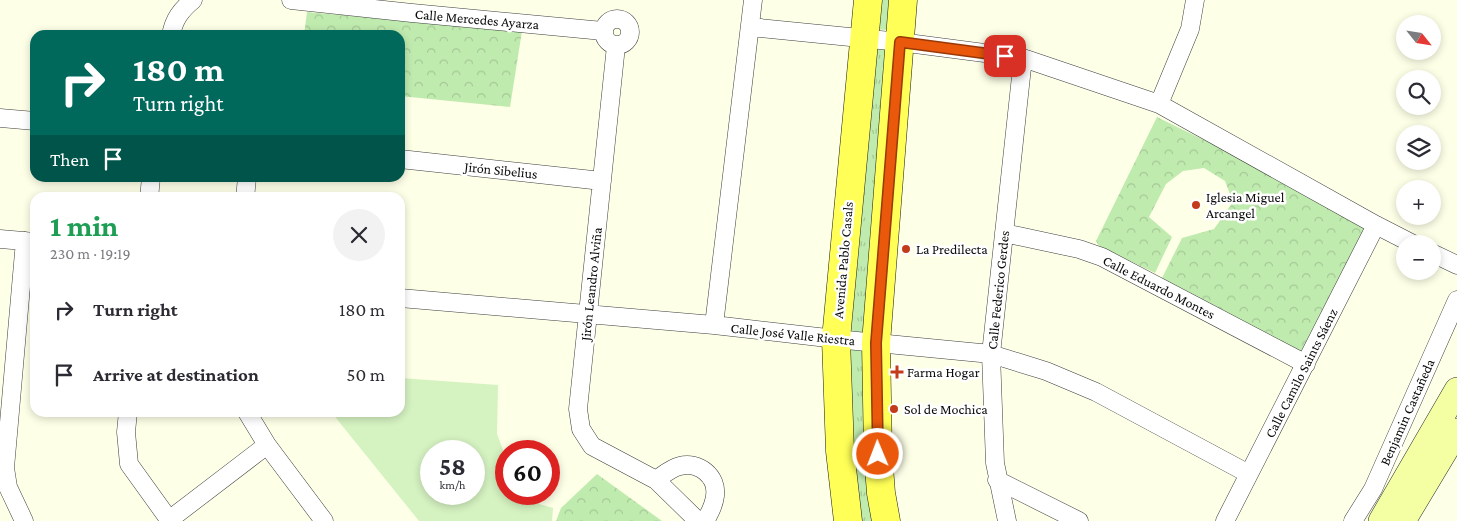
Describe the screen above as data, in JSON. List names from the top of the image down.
{
  "streets": {
    "main road": ["Avenida Pablo Casals"],
    "street": [
      "Calle Mercedes Ayarza",
      "Jirón Sibelius",
      "Jirón Leandro Alviña",
      "Calle Eduardo Montes",
      "Calle Federico Gerdes",
      "Calle José Valle Riestra",
      "Calle Camilo Saints Sáenz",
      "Benjamin Castañeda"
    ]
  },
  "crossings": [
    ["Calle Mercedes Ayarza", "Jirón Leandro Alviña"],
    ["Jirón Sibelius", "Jirón Leandro Alviña"],
    ["Avenida Pablo Casals", "Calle José Valle Riestra"],
    ["Jirón Leandro Alviña", "Calle José Valle Riestra"],
    ["Calle Eduardo Montes", "Calle Federico Gerdes"],
    ["Calle Eduardo Montes", "Calle Camilo Saints Sáenz"],
    ["Calle Federico Gerdes", "Calle José Valle Riestra"],
    ["Calle José Valle Riestra", "Calle Camilo Saints Sáenz"]
  ],
  "places": {
    "other": ["Iglesia Miguel Arcangel", "La Predilecta", "Sol de Mochica"],
    "health": ["Farma Hogar"]
  },
  "north": "bottom right",
  "page": {
    "map_buttons": ["+", "−"],
    "turn": ["180 m", "Turn right"],
    "then": "Then",
    "heading": ["1 min", "230 m · 19:19"],
    "list": [
      {
        "name": "Turn right",
        "value": "180 m"
      },
      {
        "name": "Arrive at destination",
        "value": "50 m"
      }
    ],
    "speed": "58 km/h",
    "limit": "60"
  }
}
